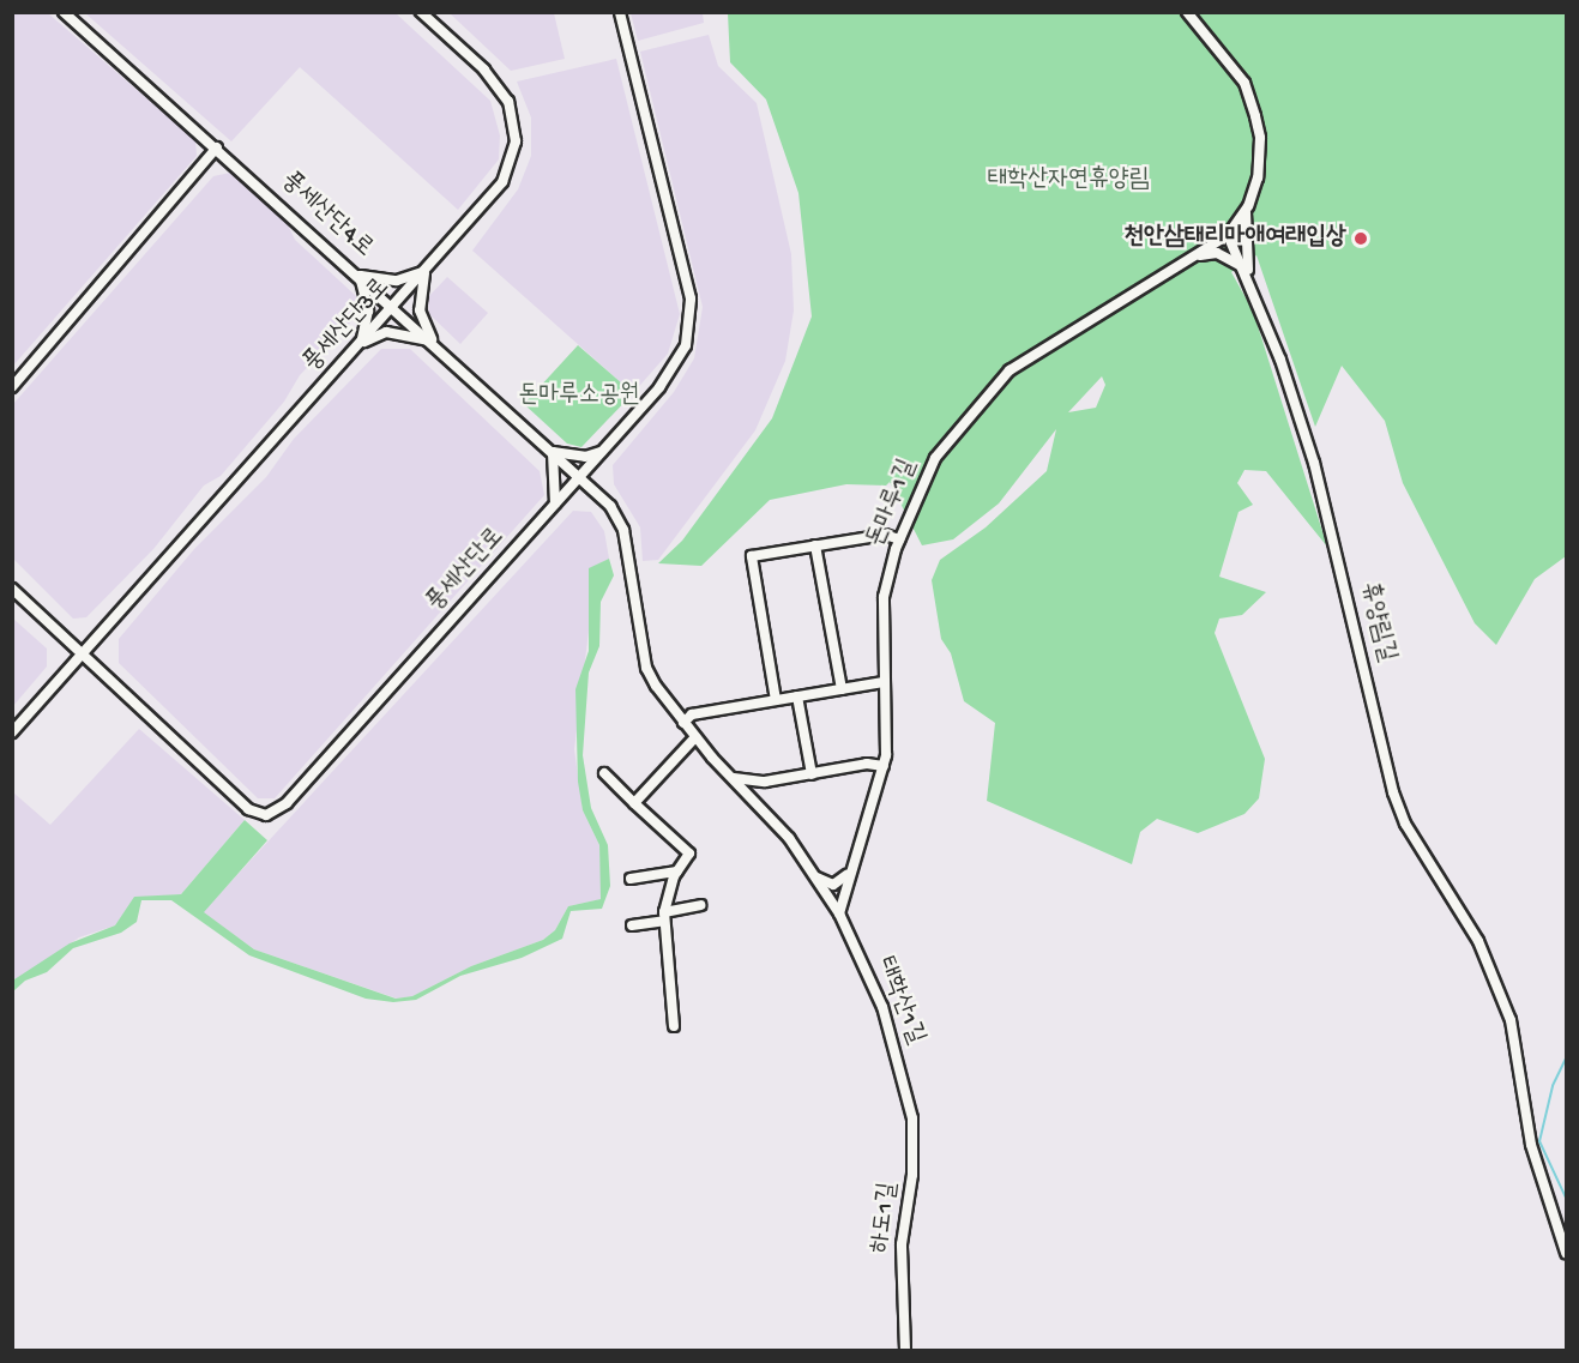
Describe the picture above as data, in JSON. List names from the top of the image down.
{
  "streets": {
    "street": [
      "풍세산단4로",
      "풍세산단3로",
      "돈마루1길",
      "풍세산단로",
      "휴양림길",
      "태학산1길",
      "하도1길"
    ]
  },
  "crossings": [
    ["풍세산단4로", "풍세산단3로"],
    ["풍세산단4로", "돈마루1길"],
    ["풍세산단4로", "풍세산단로"],
    ["풍세산단4로", "태학산1길"],
    ["풍세산단3로", "풍세산단로"],
    ["돈마루1길", "휴양림길"],
    ["돈마루1길", "태학산1길"],
    ["태학산1길", "하도1길"]
  ],
  "parks": ["태학산자연휴양림", "돈마루소공원"],
  "places": ["천안삼태리마애여래입상"]
}
